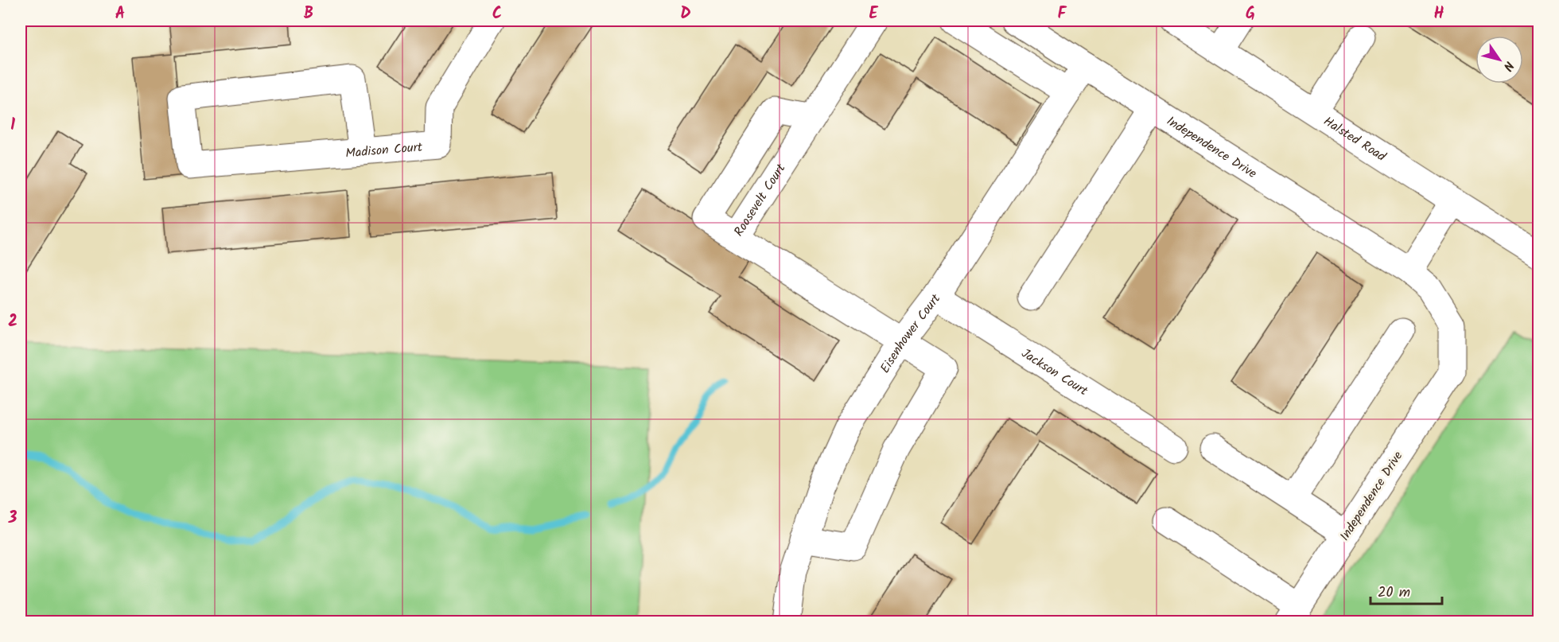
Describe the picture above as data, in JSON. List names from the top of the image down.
{
  "streets": {
    "street": [
      "Halsted Road",
      "Independence Drive",
      "Madison Court",
      "Roosevelt Court",
      "Eisenhower Court",
      "Jackson Court"
    ]
  },
  "crossings": [
    ["Independence Drive", "Eisenhower Court"],
    ["Roosevelt Court", "Eisenhower Court"],
    ["Eisenhower Court", "Jackson Court"]
  ],
  "scale_bar": "20 m",
  "north": "bottom right",
  "grid": {
    "columns": [
      "A",
      "B",
      "C",
      "D",
      "E",
      "F",
      "G",
      "H"
    ],
    "rows": ["1", "2", "3"]
  }
}
